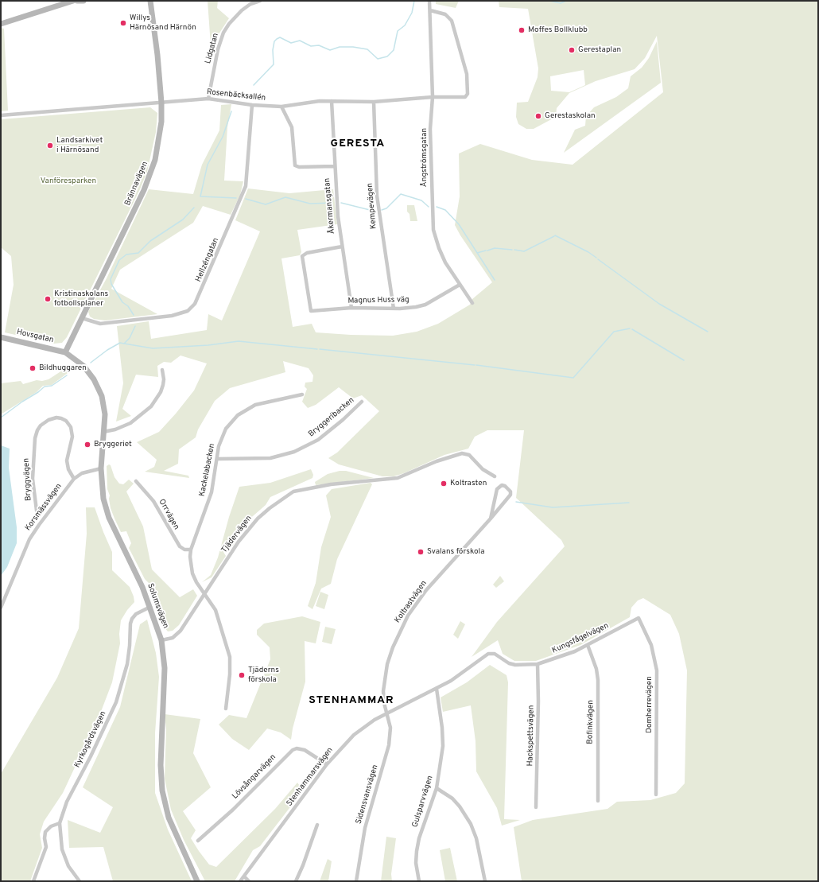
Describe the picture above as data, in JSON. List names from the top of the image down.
{
  "streets": {
    "main road": ["Brännavägen", "Hovsgatan", "Solumsvägen"],
    "street": [
      "Lidgatan",
      "Rosenbäcksallén",
      "Ångströmsgatan",
      "Åkermansgatan",
      "Kempevägen",
      "Hellzéngatan",
      "Magnus Huss väg",
      "Bryggeribacken",
      "Kackelabacken",
      "Bryggvägen",
      "Korsmässvägen",
      "Orrvägen",
      "Tjädervägen",
      "Koltrastvägen",
      "Kungsfågelvägen",
      "Domherrevägen",
      "Bofinkvägen",
      "Hackspettsvägen",
      "Kyrkogårdsvägen",
      "Lövsångarvägen",
      "Stenhammarsvägen",
      "Sidensvansvägen",
      "Gulsparvvägen"
    ]
  },
  "crossings": [
    ["Lidgatan", "Rosenbäcksallén"],
    ["Rosenbäcksallén", "Ångströmsgatan"],
    ["Rosenbäcksallén", "Brännavägen"],
    ["Rosenbäcksallén", "Åkermansgatan"],
    ["Rosenbäcksallén", "Kempevägen"],
    ["Rosenbäcksallén", "Hellzéngatan"],
    ["Ångströmsgatan", "Magnus Huss väg"],
    ["Brännavägen", "Hellzéngatan"],
    ["Brännavägen", "Hovsgatan"],
    ["Brännavägen", "Solumsvägen"],
    ["Åkermansgatan", "Magnus Huss väg"],
    ["Kempevägen", "Magnus Huss väg"],
    ["Hovsgatan", "Solumsvägen"],
    ["Bryggeribacken", "Kackelabacken"],
    ["Kackelabacken", "Orrvägen"],
    ["Kackelabacken", "Tjädervägen"],
    ["Bryggvägen", "Korsmässvägen"],
    ["Korsmässvägen", "Solumsvägen"],
    ["Tjädervägen", "Solumsvägen"],
    ["Koltrastvägen", "Stenhammarsvägen"],
    ["Koltrastvägen", "Sidensvansvägen"],
    ["Solumsvägen", "Kyrkogårdsvägen"],
    ["Kungsfågelvägen", "Domherrevägen"],
    ["Kungsfågelvägen", "Bofinkvägen"],
    ["Kungsfågelvägen", "Hackspettsvägen"],
    ["Kungsfågelvägen", "Stenhammarsvägen"],
    ["Lövsångarvägen", "Stenhammarsvägen"],
    ["Stenhammarsvägen", "Sidensvansvägen"],
    ["Stenhammarsvägen", "Gulsparvvägen"]
  ],
  "districts": ["GERESTA", "STENHAMMAR"],
  "parks": ["Vanföresparken"],
  "places": [
    "Willys Härnösand Härnön",
    "Moffes Bollklubb",
    "Gerestaplan",
    "Gerestaskolan",
    "Landsarkivet i Härnösand",
    "Kristinaskolans fotbollsplaner",
    "Bildhuggaren",
    "Bryggeriet",
    "Koltrasten",
    "Svalans förskola",
    "Tjäderns förskola"
  ]
}
